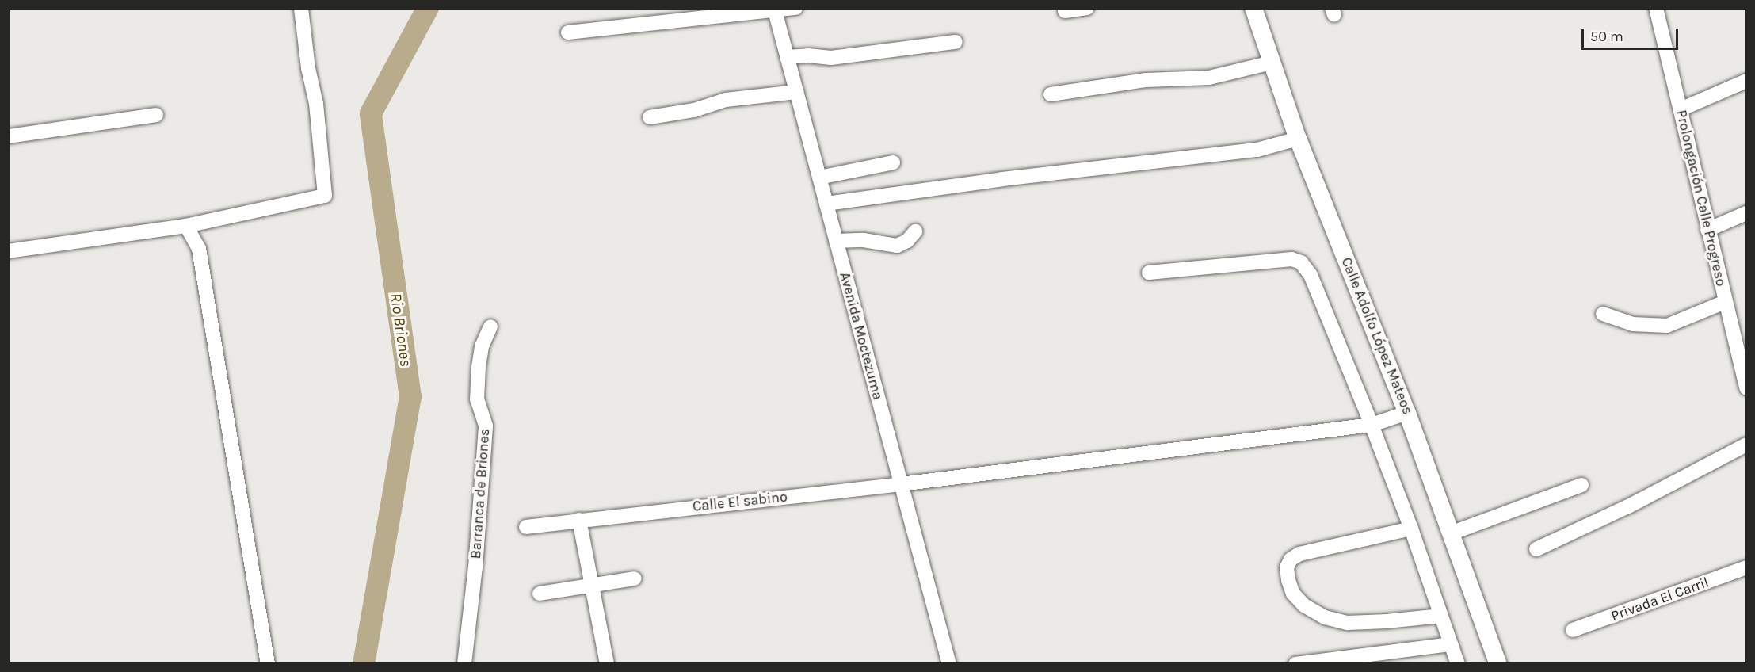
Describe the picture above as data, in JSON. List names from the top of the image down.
{
  "streets": {
    "main road": ["Calle Adolfo López Mateos"],
    "street": [
      "Prolongación Calle Progreso",
      "Avenida Moctezuma",
      "Barranca de Briones",
      "Calle El sabino",
      "Privada El Carril"
    ]
  },
  "crossings": [
    ["Avenida Moctezuma", "Calle El sabino"],
    ["Calle Adolfo López Mateos", "Calle El sabino"]
  ],
  "water": ["Rio Briones"],
  "scale_bar": "50 m"
}
